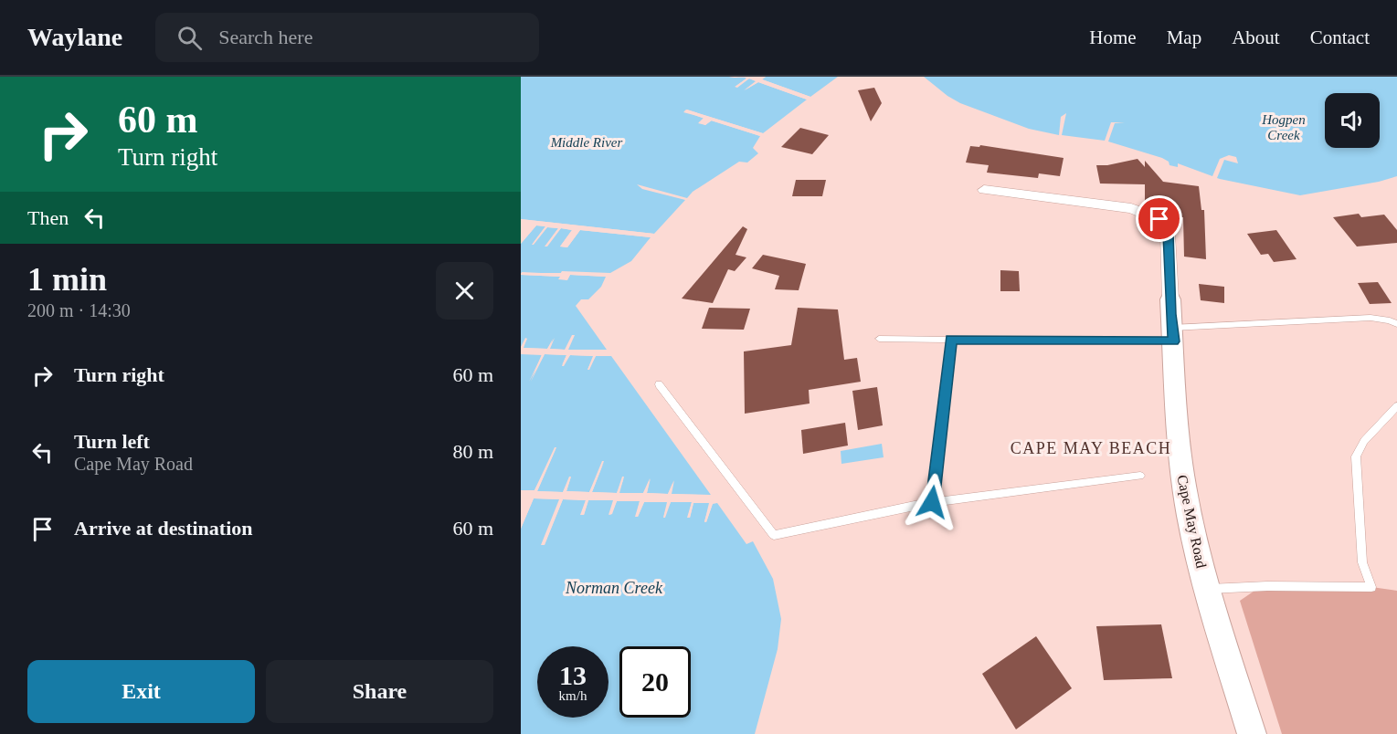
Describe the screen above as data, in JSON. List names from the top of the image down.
{
  "streets": {
    "street": ["Cape May Road"]
  },
  "districts": ["CAPE MAY BEACH"],
  "water": ["Hogpen Creek", "Middle River", "Norman Creek"],
  "page": {
    "header": "Waylane",
    "search": "Search here",
    "nav": [
      "Home",
      "Map",
      "About",
      "Contact"
    ],
    "turn": ["60 m", "Turn right"],
    "then": "Then",
    "heading": ["1 min", "200 m · 14:30"],
    "list": [
      {
        "name": "Turn right",
        "value": "60 m"
      },
      {
        "name": "Turn left",
        "note": "Cape May Road",
        "value": "80 m"
      },
      {
        "name": "Arrive at destination",
        "value": "60 m"
      }
    ],
    "speed": "13 km/h",
    "limit": "20",
    "buttons": ["Exit", "Share"]
  }
}
